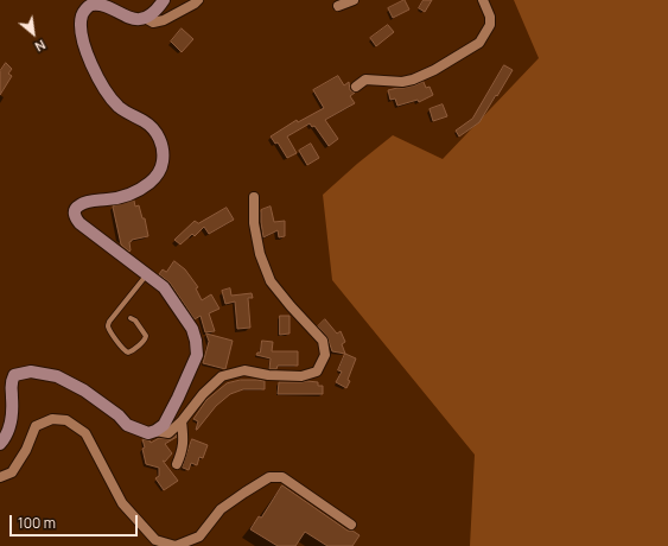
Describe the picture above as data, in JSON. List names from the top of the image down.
{
  "scale_bar": "100 m",
  "north": "bottom right"
}
